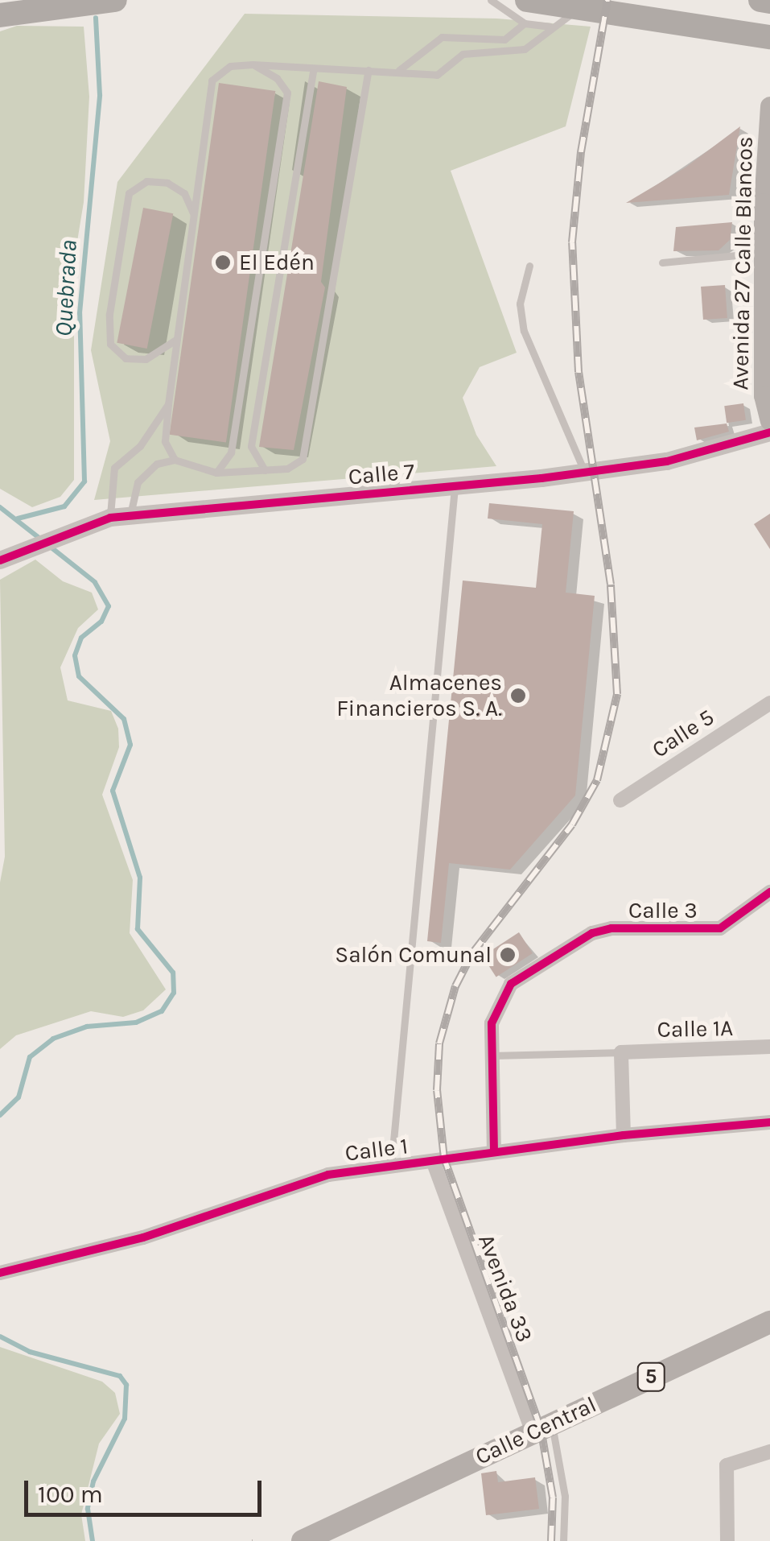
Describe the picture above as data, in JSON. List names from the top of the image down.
{
  "streets": {
    "main road": ["Avenida 27 Calle Blancos", "5", "Calle Central"],
    "street": [
      "Calle 7",
      "Calle 5",
      "Calle 3",
      "Calle 1A",
      "Calle 1",
      "Avenida 33"
    ]
  },
  "crossings": [
    ["Calle 1", "Avenida 33"],
    ["Avenida 33", "Calle Central"]
  ],
  "water": ["Quebrada"],
  "places": ["El Edén", "Almacenes Financieros S. A.", "Salón Comunal"],
  "scale_bar": "100 m"
}
